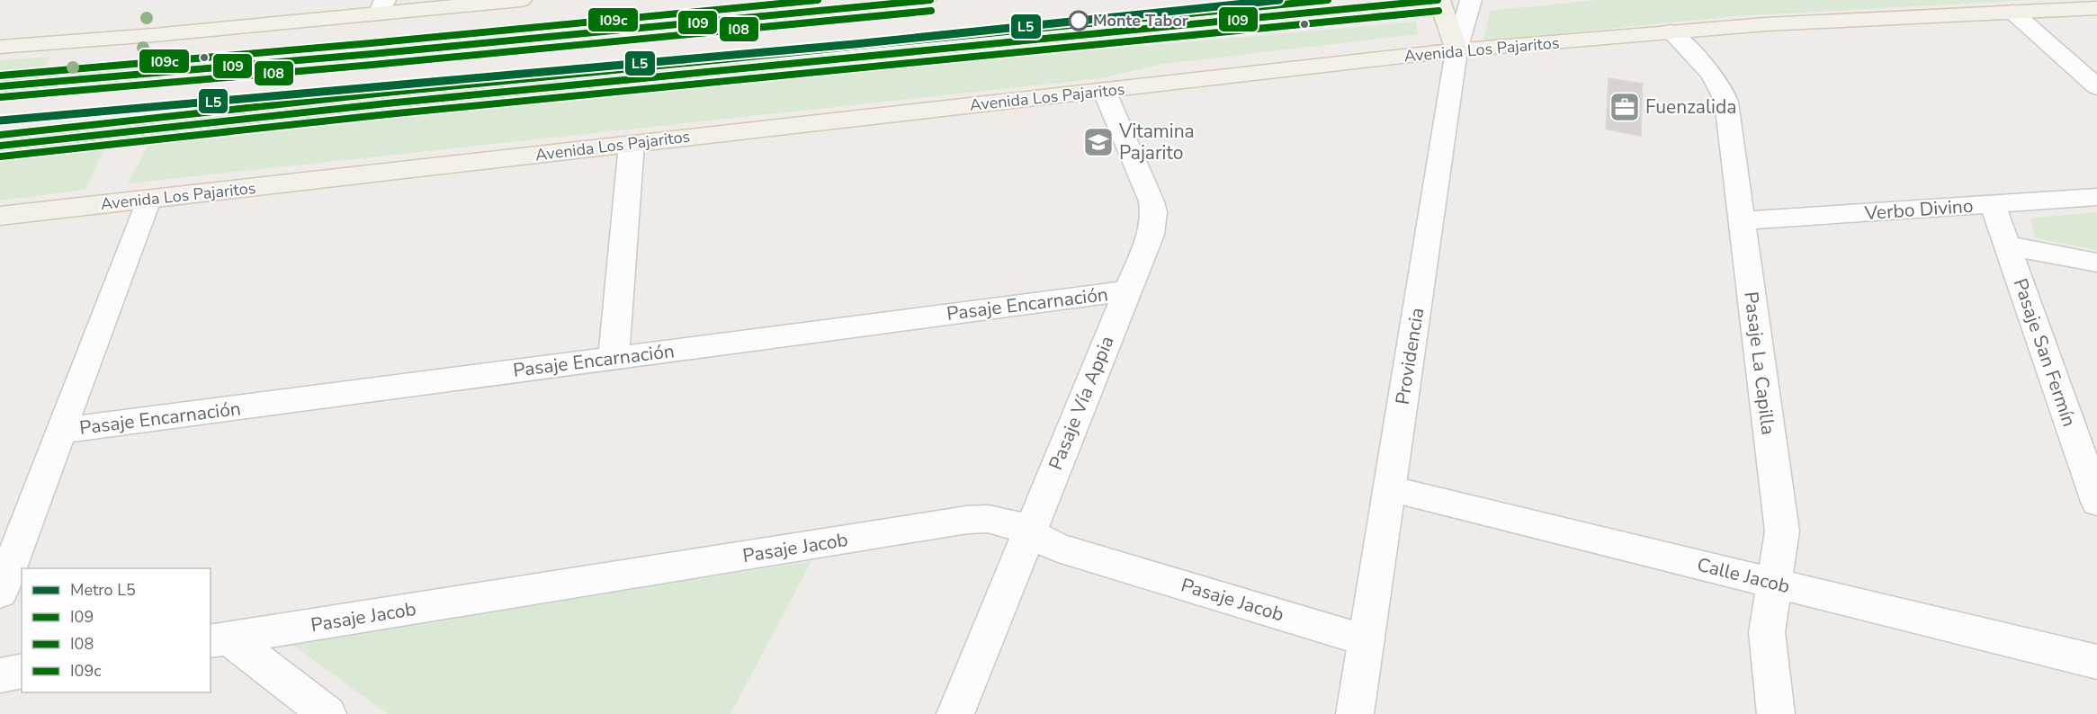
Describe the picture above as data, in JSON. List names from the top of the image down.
{
  "streets": {
    "main road": ["Avenida Los Pajaritos"],
    "street": [
      "Verbo Divino",
      "Pasaje Encarnación",
      "Pasaje San Fermín",
      "Providencia",
      "Pasaje La Capilla",
      "Pasaje Vía Appia",
      "Pasaje Jacob",
      "Calle Jacob"
    ]
  },
  "crossings": [
    ["Avenida Los Pajaritos", "Providencia"],
    ["Avenida Los Pajaritos", "Pasaje La Capilla"],
    ["Avenida Los Pajaritos", "Pasaje Vía Appia"],
    ["Verbo Divino", "Pasaje San Fermín"],
    ["Verbo Divino", "Pasaje La Capilla"],
    ["Pasaje Encarnación", "Pasaje Vía Appia"],
    ["Providencia", "Pasaje Jacob"],
    ["Providencia", "Calle Jacob"],
    ["Pasaje La Capilla", "Calle Jacob"],
    ["Pasaje Vía Appia", "Pasaje Jacob"]
  ],
  "places": {
    "other": ["Monte Tabor"],
    "office": ["Fuenzalida"],
    "school or university": ["Vitamina Pajarito"]
  },
  "lines": [
    "metro line L5",
    "transit line I09",
    "transit line I09c",
    "transit line I08"
  ],
  "legend": [
    "Metro L5",
    "I09",
    "I08",
    "I09c"
  ]
}
